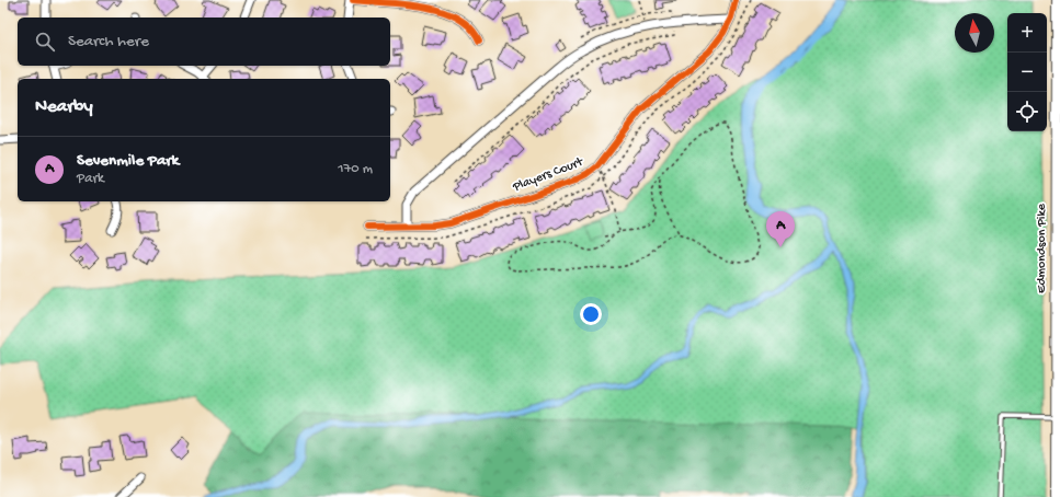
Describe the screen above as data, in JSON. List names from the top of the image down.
{
  "streets": {
    "main road": ["Edmondson Pike"],
    "street": ["Players Court"]
  },
  "north": "top",
  "page": {
    "map_buttons": ["+", "−"],
    "search": "Search here",
    "heading": "Nearby",
    "list": [
      {
        "mark": "A",
        "name": "Sevenmile Park",
        "note": "Park",
        "value": "170 m"
      }
    ],
    "pins": "A"
  }
}
